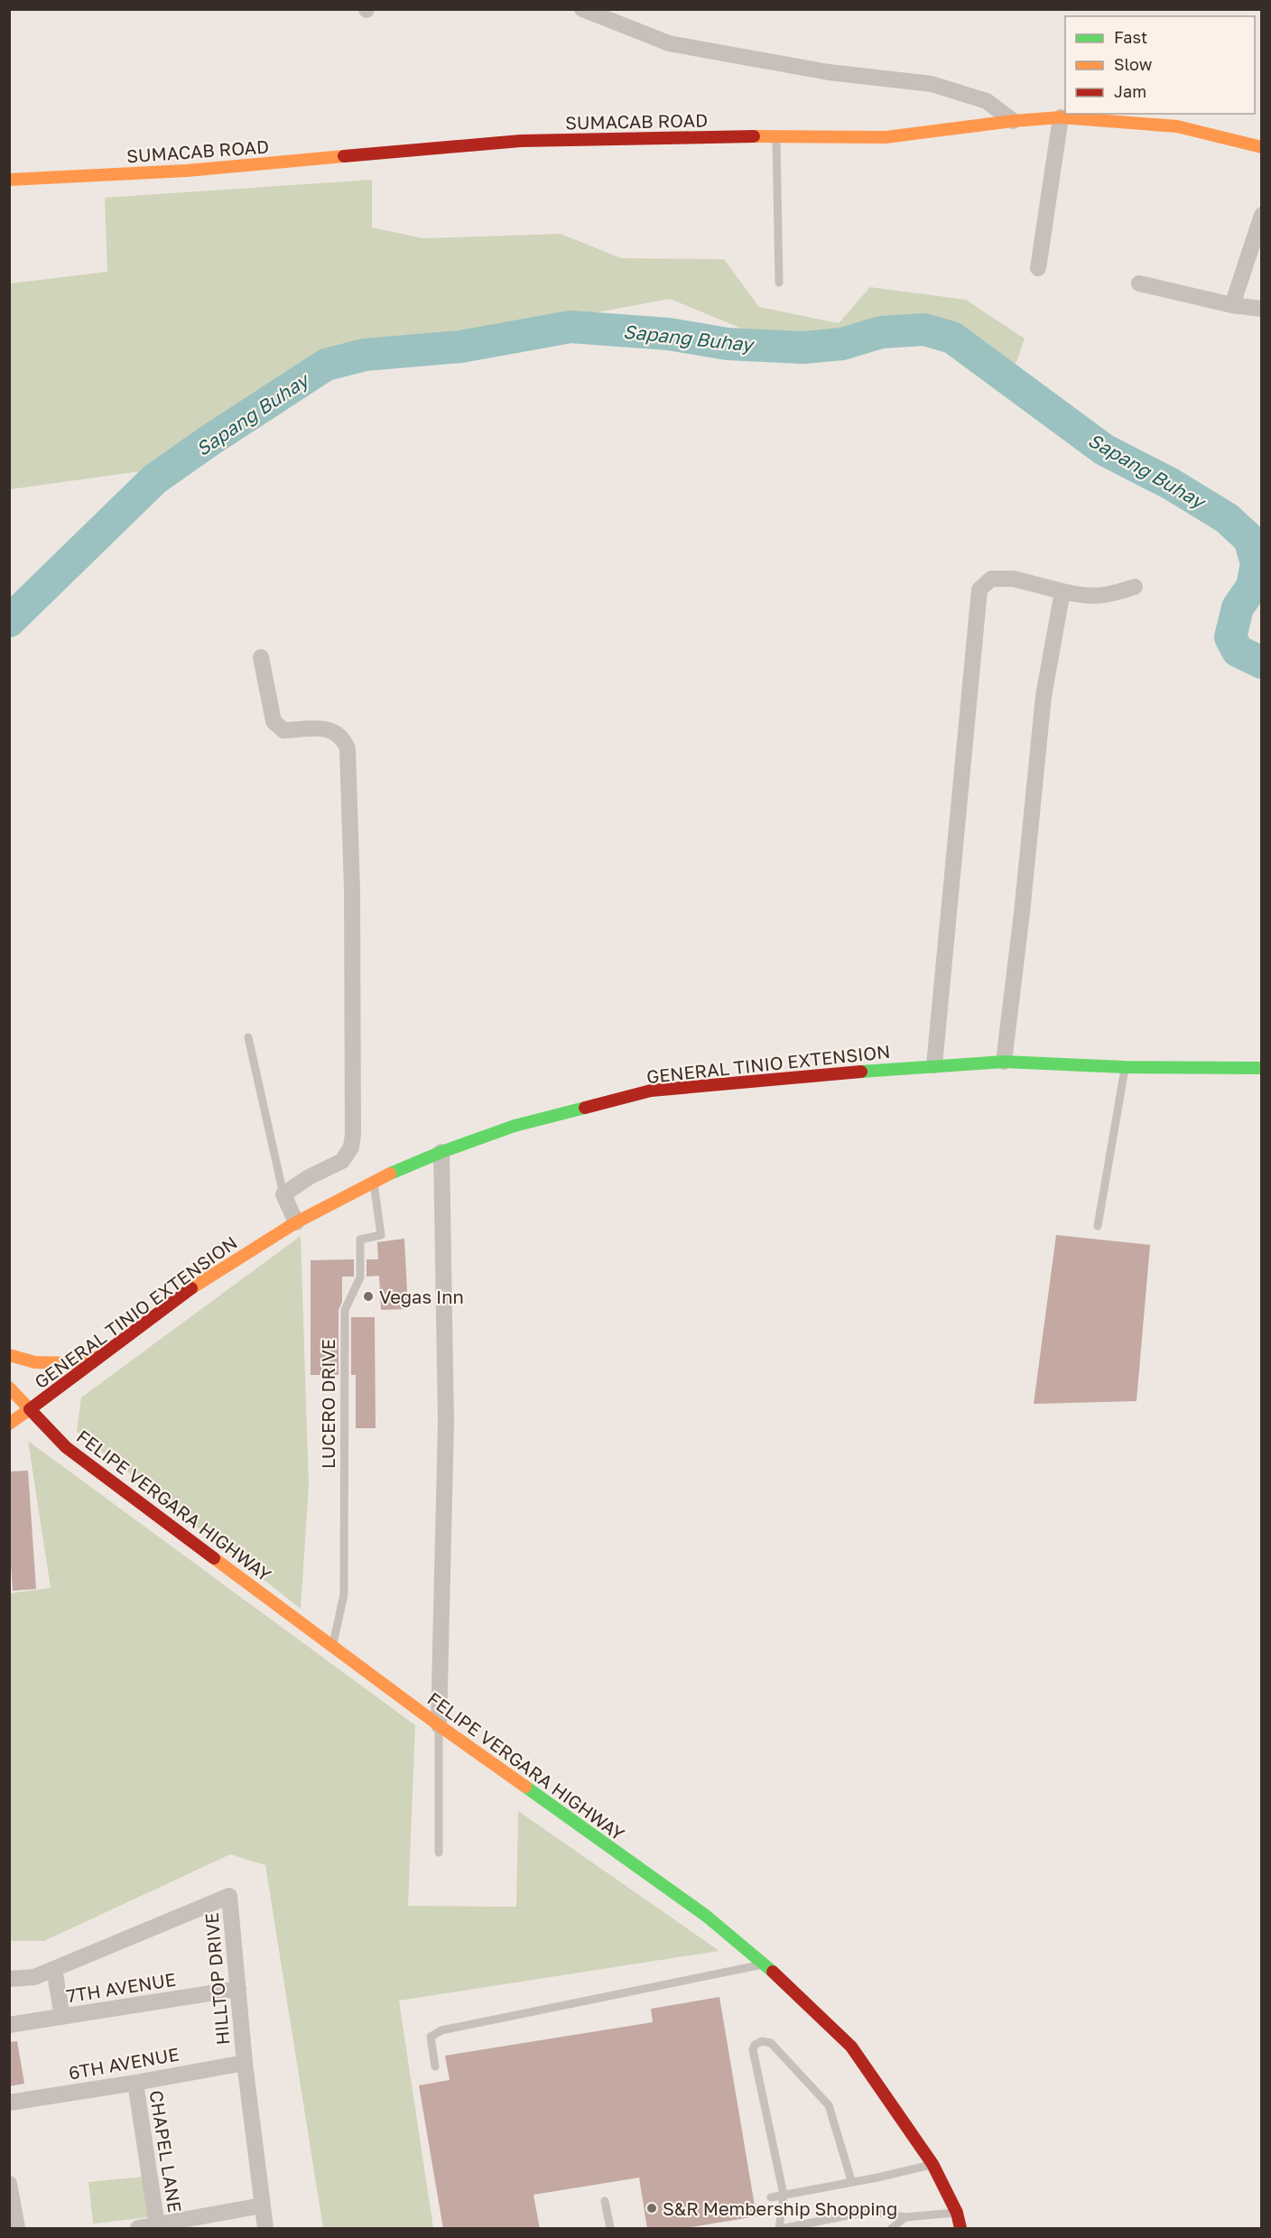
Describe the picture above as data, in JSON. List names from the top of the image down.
{
  "streets": {
    "street": [
      "SUMACAB ROAD",
      "GENERAL TINIO EXTENSION",
      "FELIPE VERGARA HIGHWAY",
      "HILLTOP DRIVE",
      "7TH AVENUE",
      "6TH AVENUE",
      "CHAPEL LANE"
    ],
    "lane": ["LUCERO DRIVE"]
  },
  "crossings": [
    ["GENERAL TINIO EXTENSION", "LUCERO DRIVE"],
    ["GENERAL TINIO EXTENSION", "FELIPE VERGARA HIGHWAY"],
    ["LUCERO DRIVE", "FELIPE VERGARA HIGHWAY"],
    ["HILLTOP DRIVE", "7TH AVENUE"],
    ["HILLTOP DRIVE", "6TH AVENUE"],
    ["6TH AVENUE", "CHAPEL LANE"]
  ],
  "water": ["Sapang Buhay"],
  "places": ["Vegas Inn", "S&R Membership Shopping"],
  "legend": ["Fast", "Slow", "Jam"]
}
